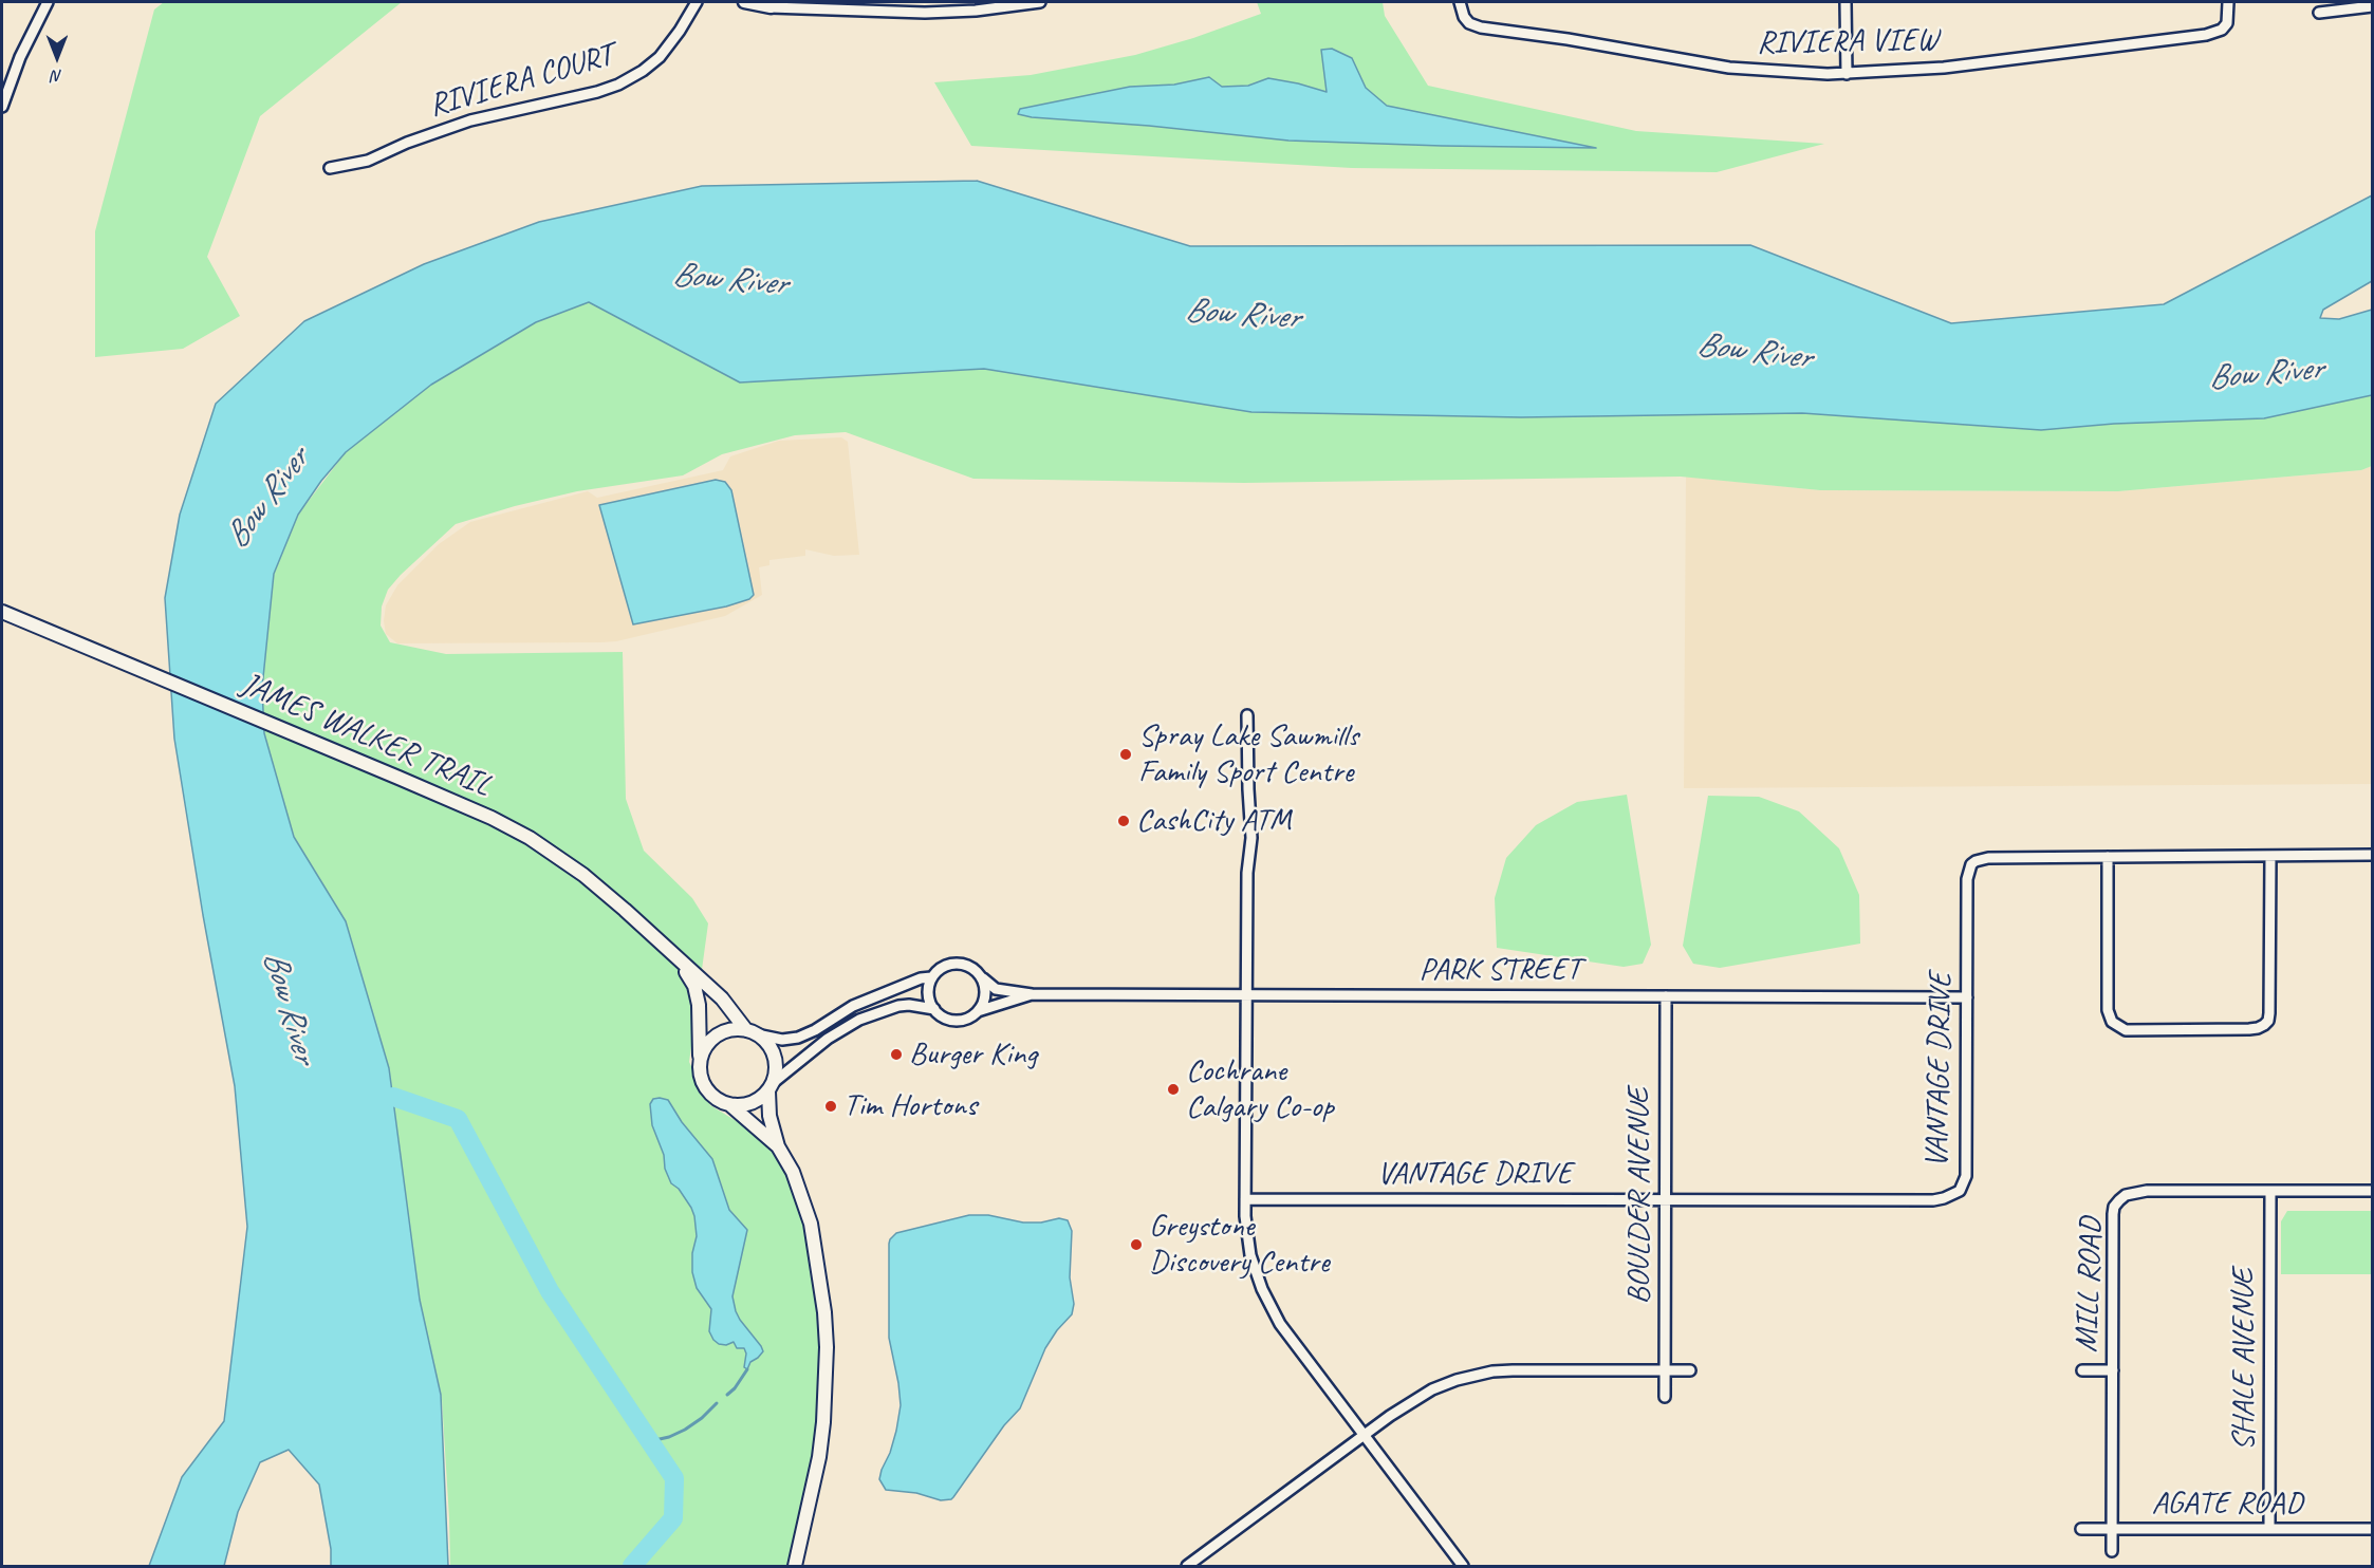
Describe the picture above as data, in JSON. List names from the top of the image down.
{
  "streets": {
    "main road": ["JAMES WALKER TRAIL"],
    "street": [
      "RIVIERA VIEW",
      "RIVIERA COURT",
      "PARK STREET",
      "VANTAGE DRIVE",
      "BOULDER AVENUE",
      "MILL ROAD",
      "SHALE AVENUE",
      "AGATE ROAD"
    ]
  },
  "crossings": [
    ["PARK STREET", "VANTAGE DRIVE"],
    ["PARK STREET", "BOULDER AVENUE"],
    ["VANTAGE DRIVE", "BOULDER AVENUE"],
    ["MILL ROAD", "SHALE AVENUE"],
    ["MILL ROAD", "AGATE ROAD"],
    ["SHALE AVENUE", "AGATE ROAD"]
  ],
  "water": ["Bow River"],
  "places": [
    "Spray Lake Sawmills Family Sport Centre",
    "CashCity ATM",
    "Burger King",
    "Cochrane Calgary Co-op",
    "Tim Hortons",
    "Greystone Discovery Centre"
  ],
  "north": "bottom"
}
